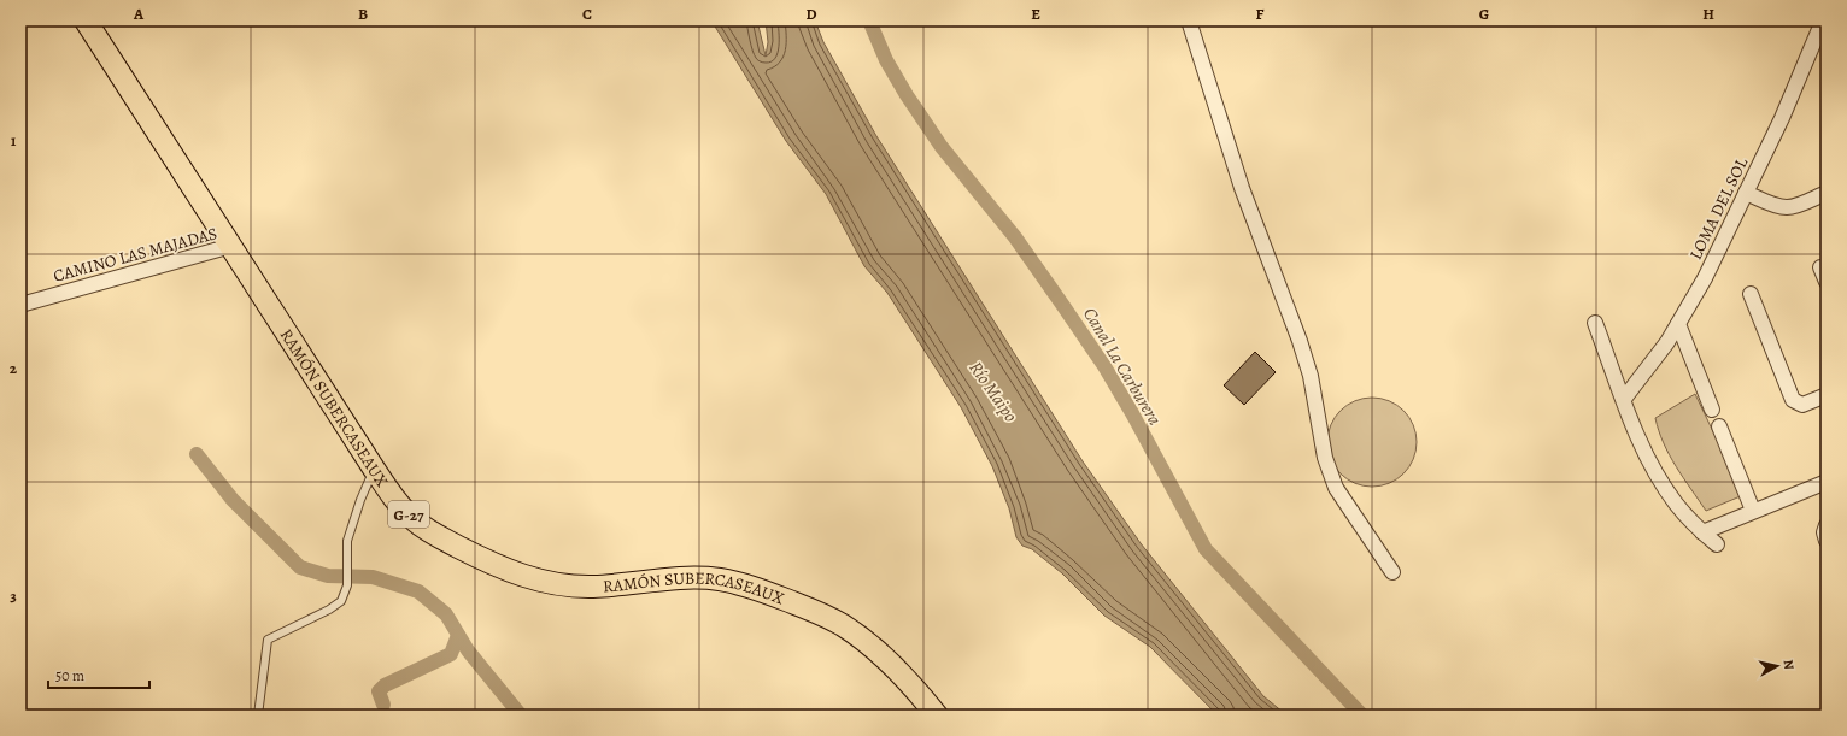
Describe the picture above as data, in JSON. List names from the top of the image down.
{
  "streets": {
    "main road": ["RAMÓN SUBERCASEAUX", "G-27"],
    "street": ["LOMA DEL SOL", "CAMINO LAS MAJADAS"]
  },
  "crossings": [
    ["CAMINO LAS MAJADAS", "RAMÓN SUBERCASEAUX"]
  ],
  "water": ["Canal La Carburera", "Río Maipo"],
  "scale_bar": "50 m",
  "north": "right",
  "grid": {
    "columns": [
      "A",
      "B",
      "C",
      "D",
      "E",
      "F",
      "G",
      "H"
    ],
    "rows": ["1", "2", "3"]
  }
}
